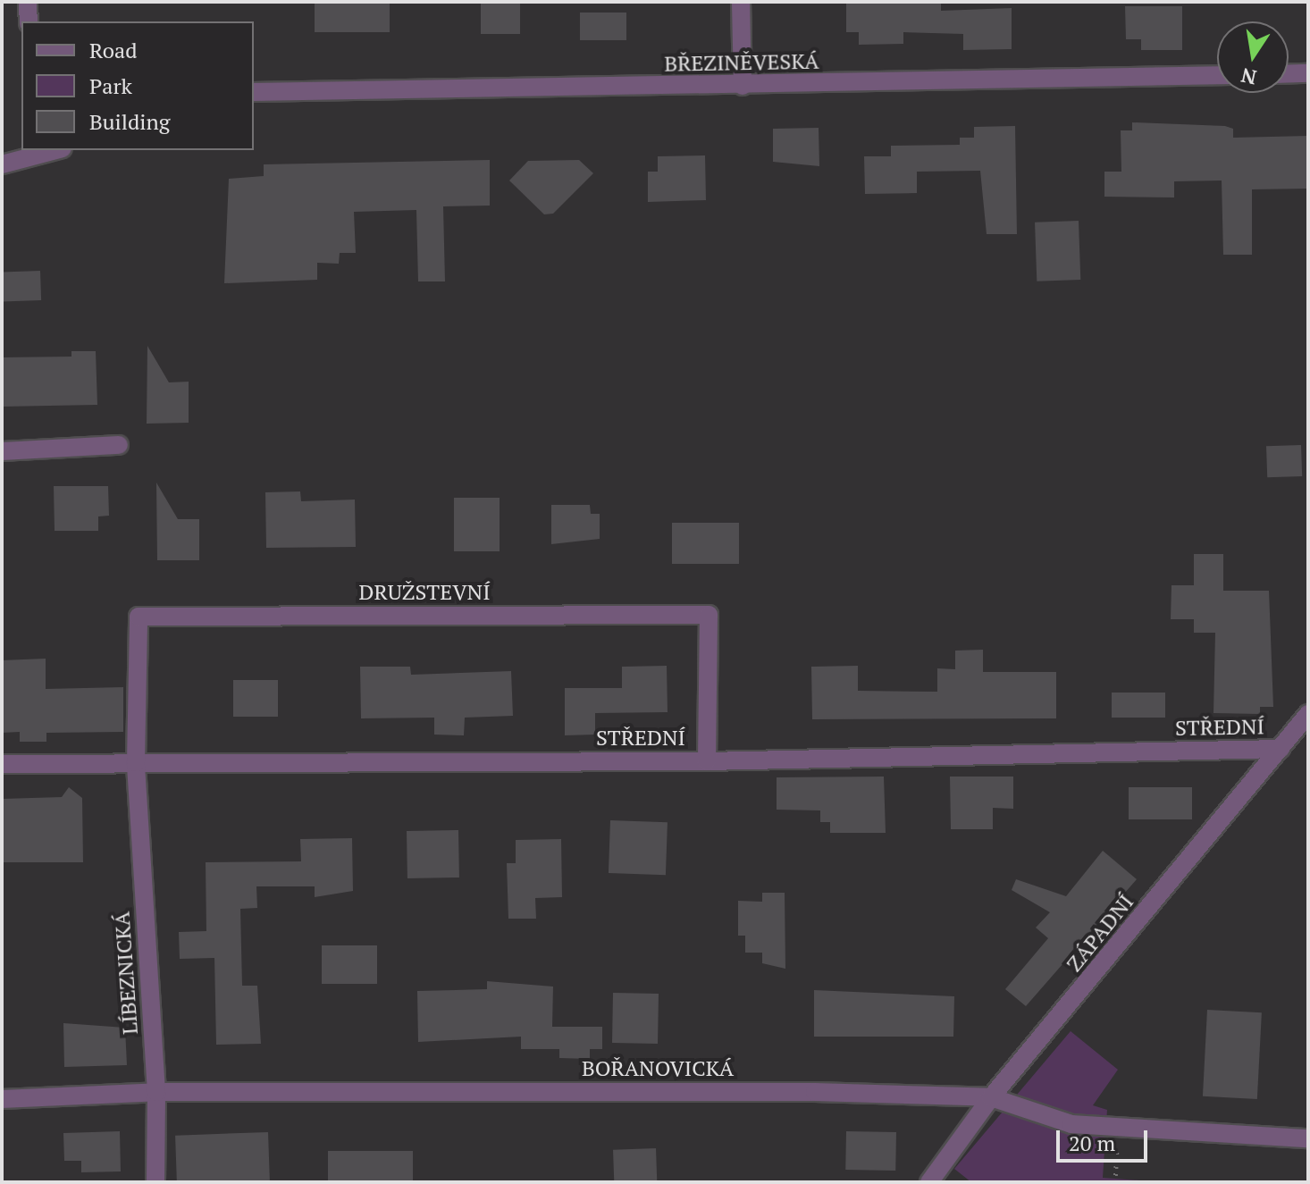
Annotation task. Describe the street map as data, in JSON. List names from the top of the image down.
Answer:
{
  "streets": {
    "street": [
      "BŘEZINĚVESKÁ",
      "DRUŽSTEVNÍ",
      "STŘEDNÍ",
      "ZÁPADNÍ",
      "LÍBEZNICKÁ",
      "BOŘANOVICKÁ"
    ]
  },
  "crossings": [
    ["DRUŽSTEVNÍ", "STŘEDNÍ"],
    ["DRUŽSTEVNÍ", "LÍBEZNICKÁ"],
    ["STŘEDNÍ", "ZÁPADNÍ"],
    ["STŘEDNÍ", "LÍBEZNICKÁ"],
    ["ZÁPADNÍ", "BOŘANOVICKÁ"],
    ["LÍBEZNICKÁ", "BOŘANOVICKÁ"]
  ],
  "legend": ["Road", "Park", "Building"],
  "scale_bar": "20 m",
  "north": "bottom"
}
